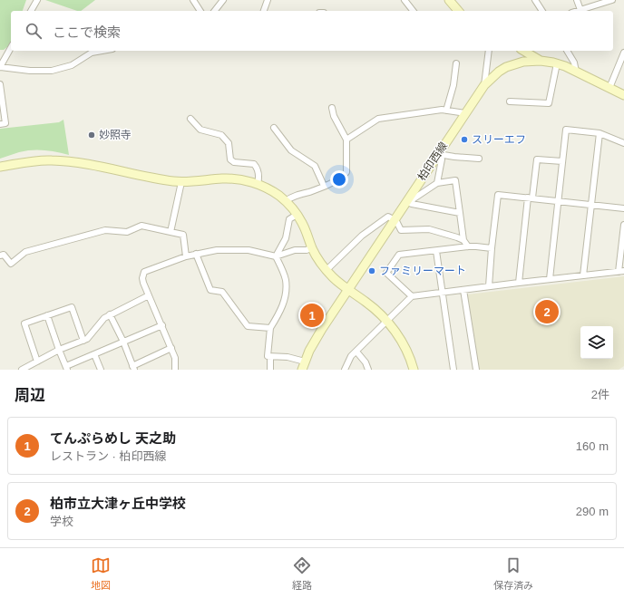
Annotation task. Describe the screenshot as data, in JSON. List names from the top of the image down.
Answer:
{
  "streets": {
    "street": ["柏印西線"]
  },
  "places": ["妙照寺", "スリーエフ", "ファミリーマート"],
  "page": {
    "search": "ここで検索",
    "pins": ["2", "1"],
    "heading": ["周辺", "2件"],
    "list": [
      {
        "mark": "1",
        "name": "てんぷらめし 天之助",
        "note": "レストラン · 柏印西線",
        "value": "160 m"
      },
      {
        "mark": "2",
        "name": "柏市立大津ヶ丘中学校",
        "note": "学校",
        "value": "290 m"
      }
    ],
    "nav": ["地図", "経路", "保存済み"]
  }
}
